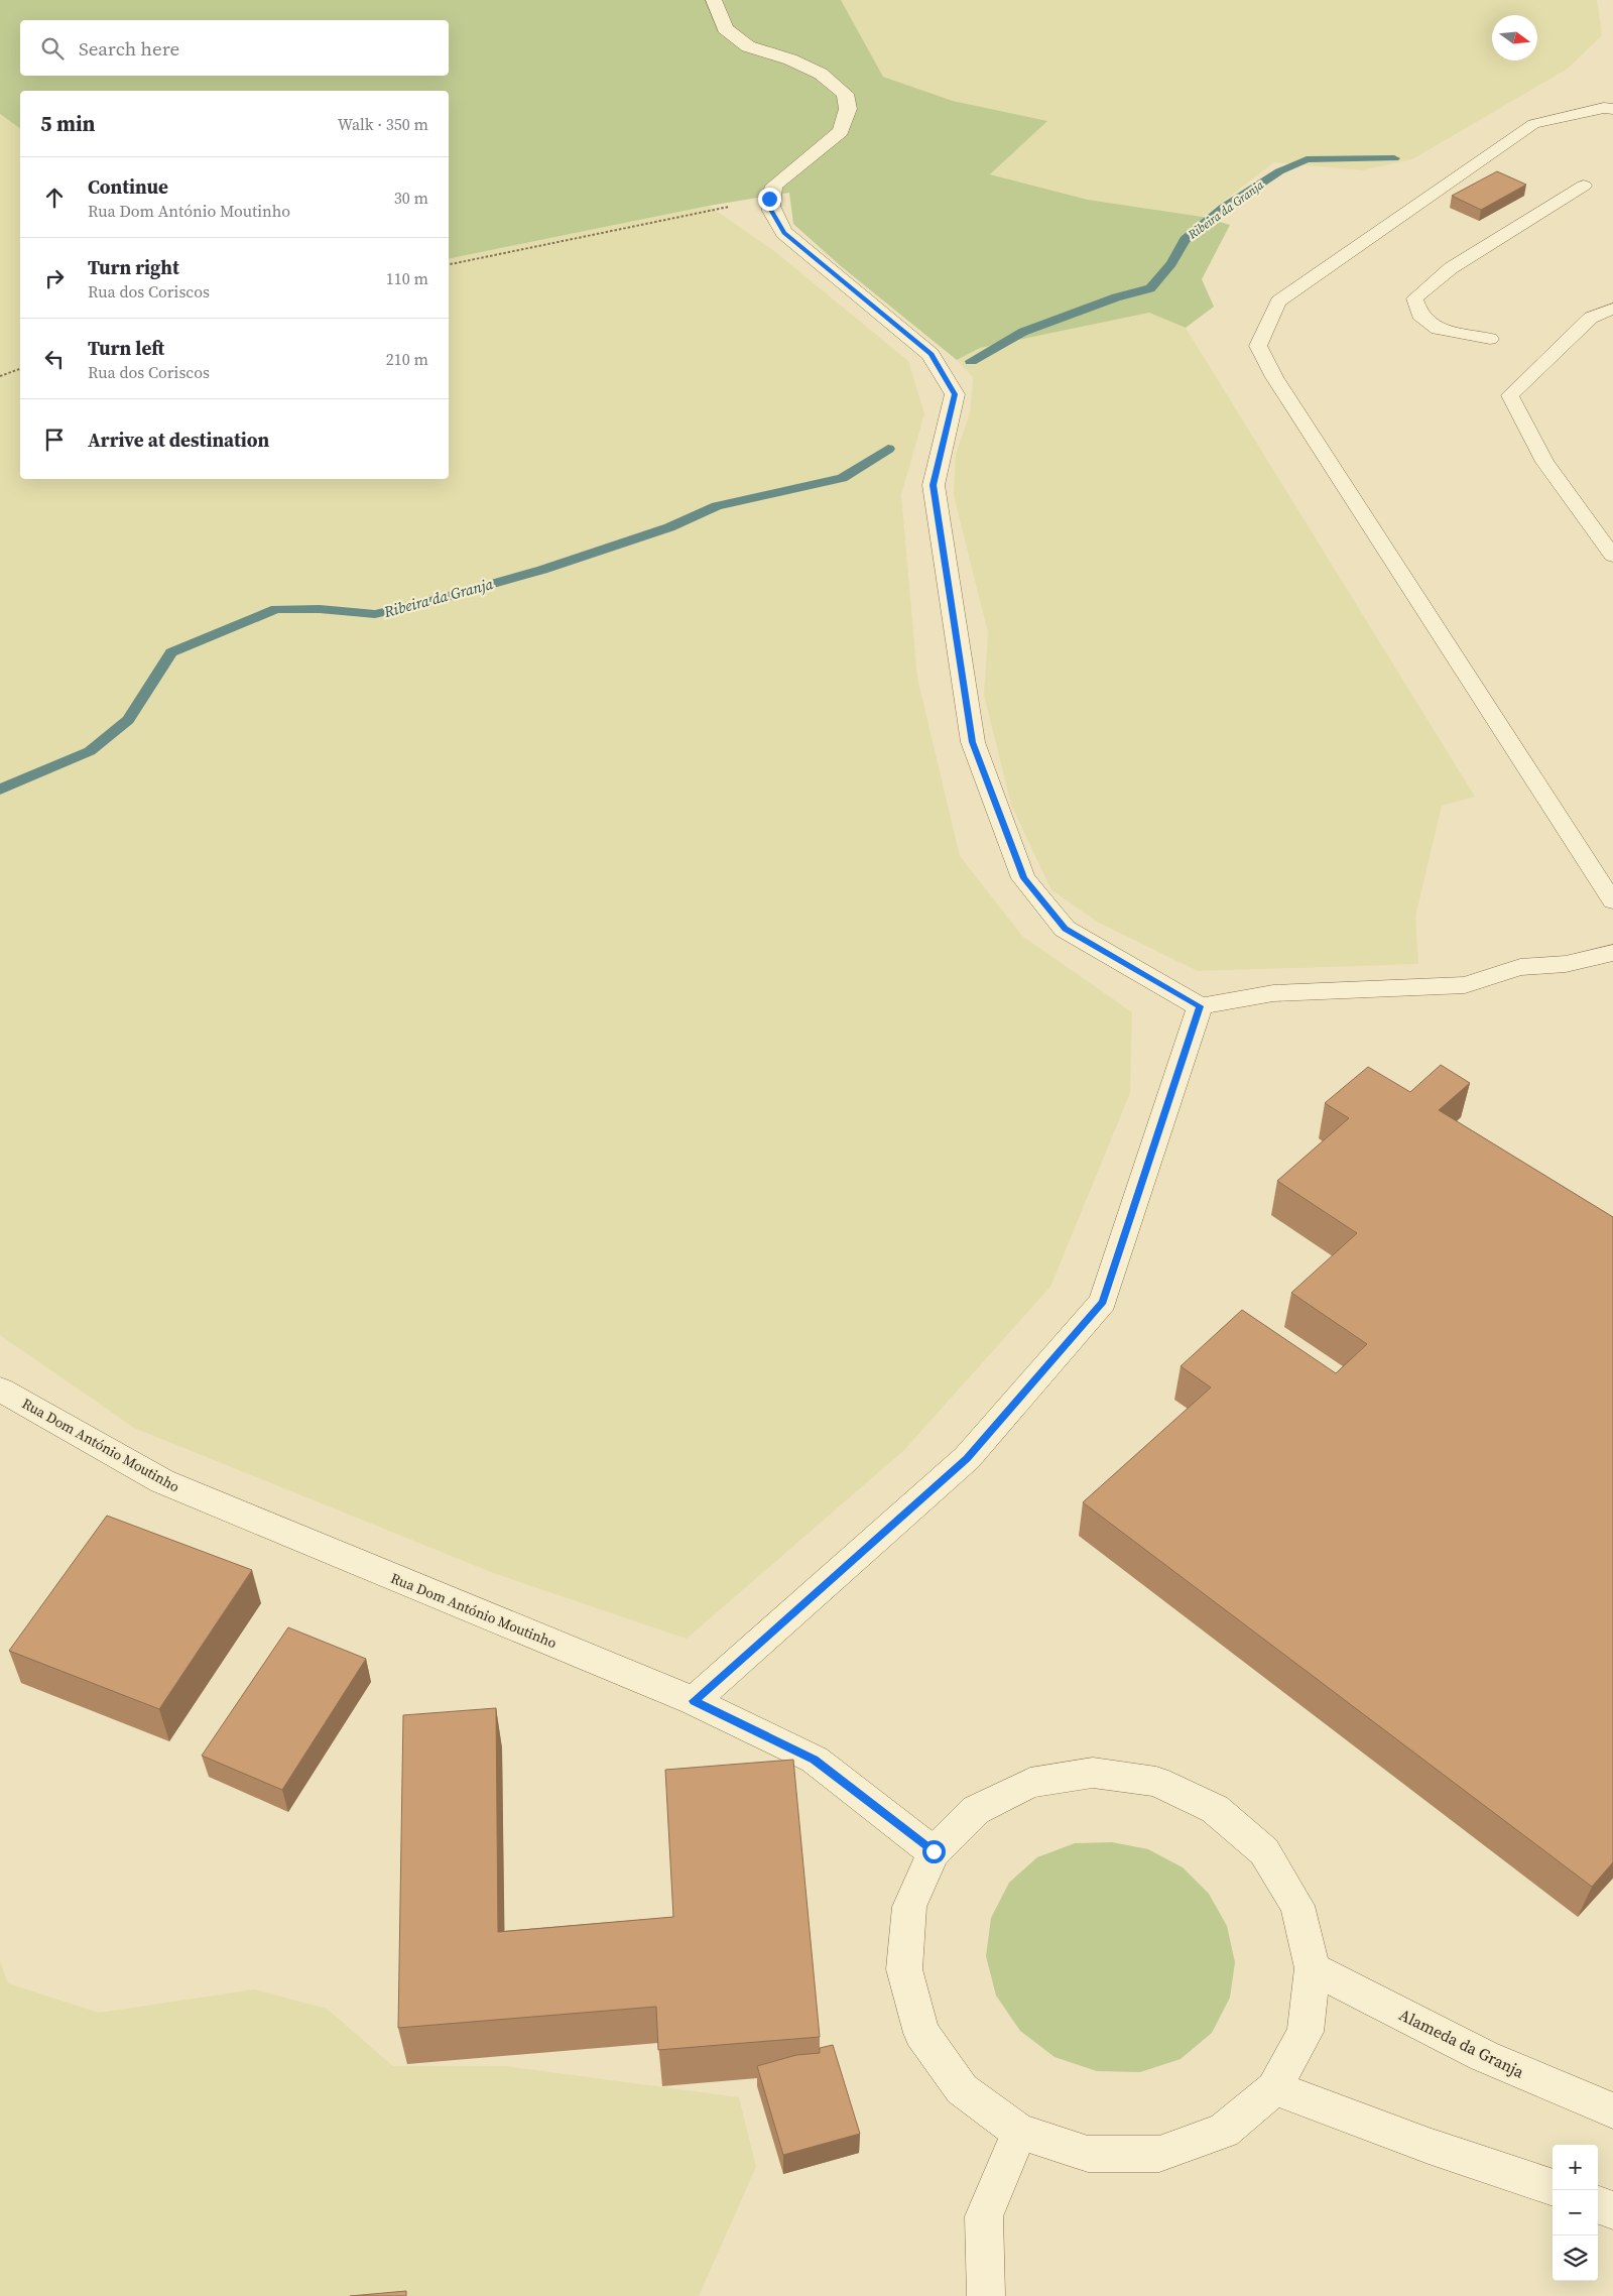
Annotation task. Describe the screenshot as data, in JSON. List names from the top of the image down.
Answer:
{
  "streets": {
    "street": ["Rua Dom António Moutinho", "Alameda da Granja"]
  },
  "water": ["Ribeira da Granja"],
  "north": "right",
  "page": {
    "search": "Search here",
    "heading": ["5 min", "Walk · 350 m"],
    "list": [
      ["Continue", "Rua Dom António Moutinho", "30 m"],
      ["Turn right", "Rua dos Coriscos", "110 m"],
      ["Turn left", "Rua dos Coriscos", "210 m"],
      "Arrive at destination"
    ],
    "map_buttons": ["+", "−"]
  }
}
